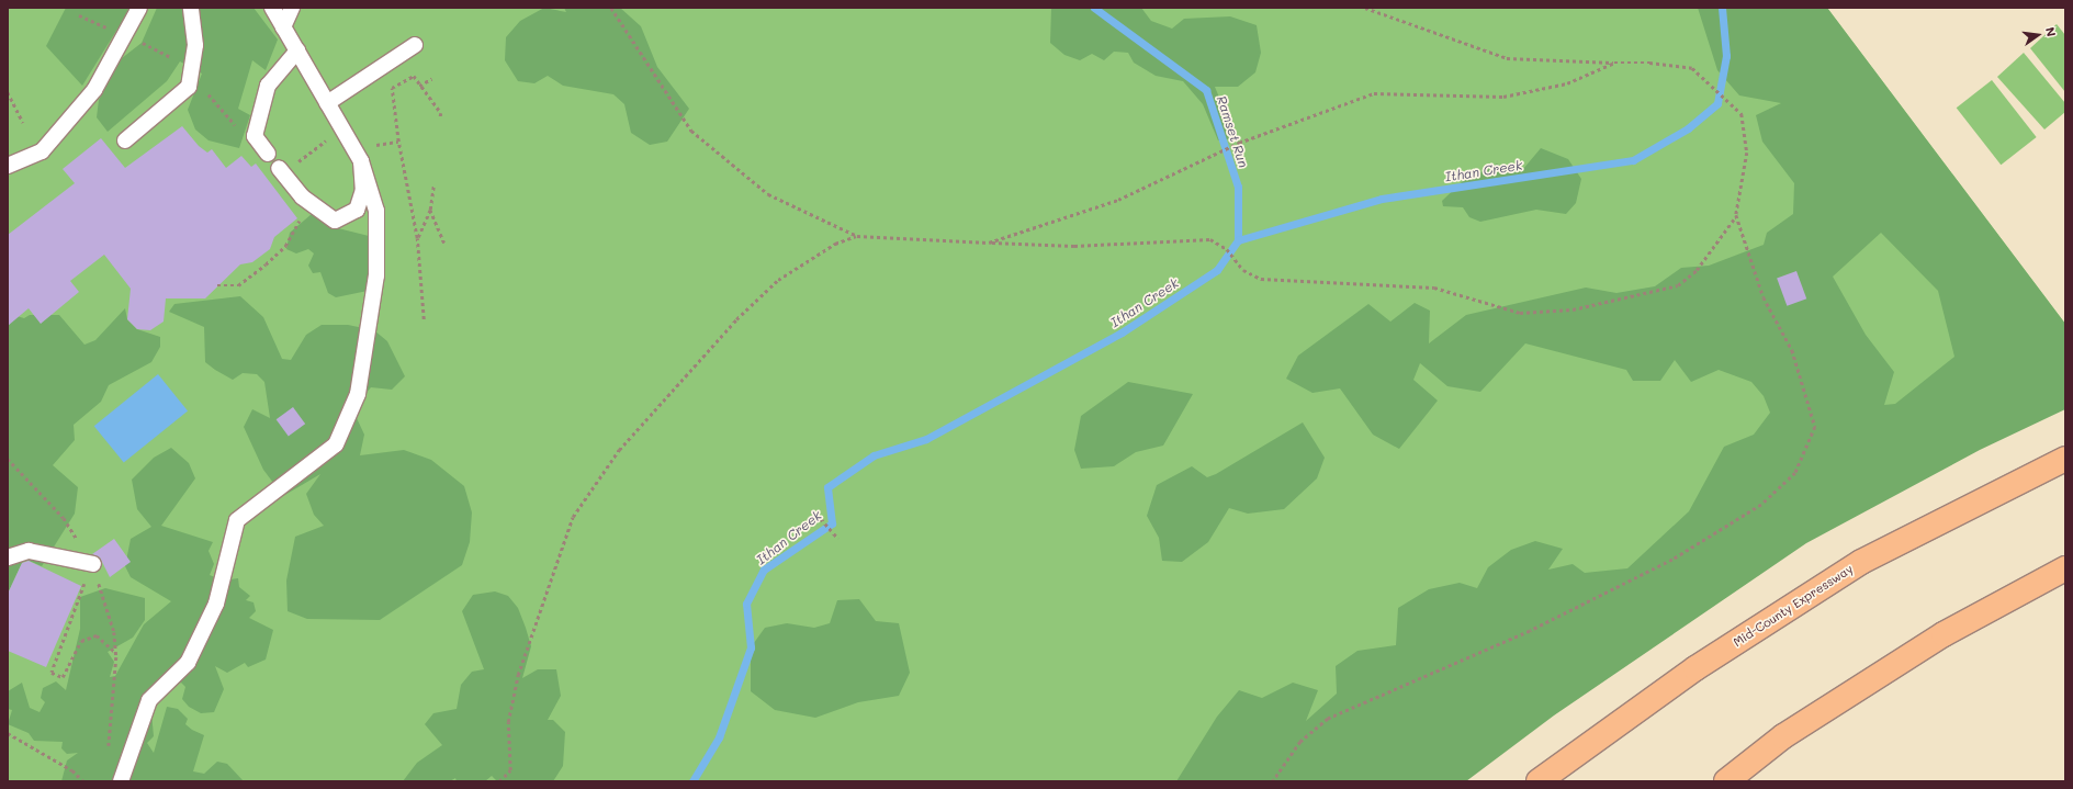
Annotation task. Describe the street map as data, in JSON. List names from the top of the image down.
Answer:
{
  "streets": {
    "highway": ["Mid-County Expressway"]
  },
  "water": ["Ramset Run", "Ithan Creek"],
  "north": "right"
}
